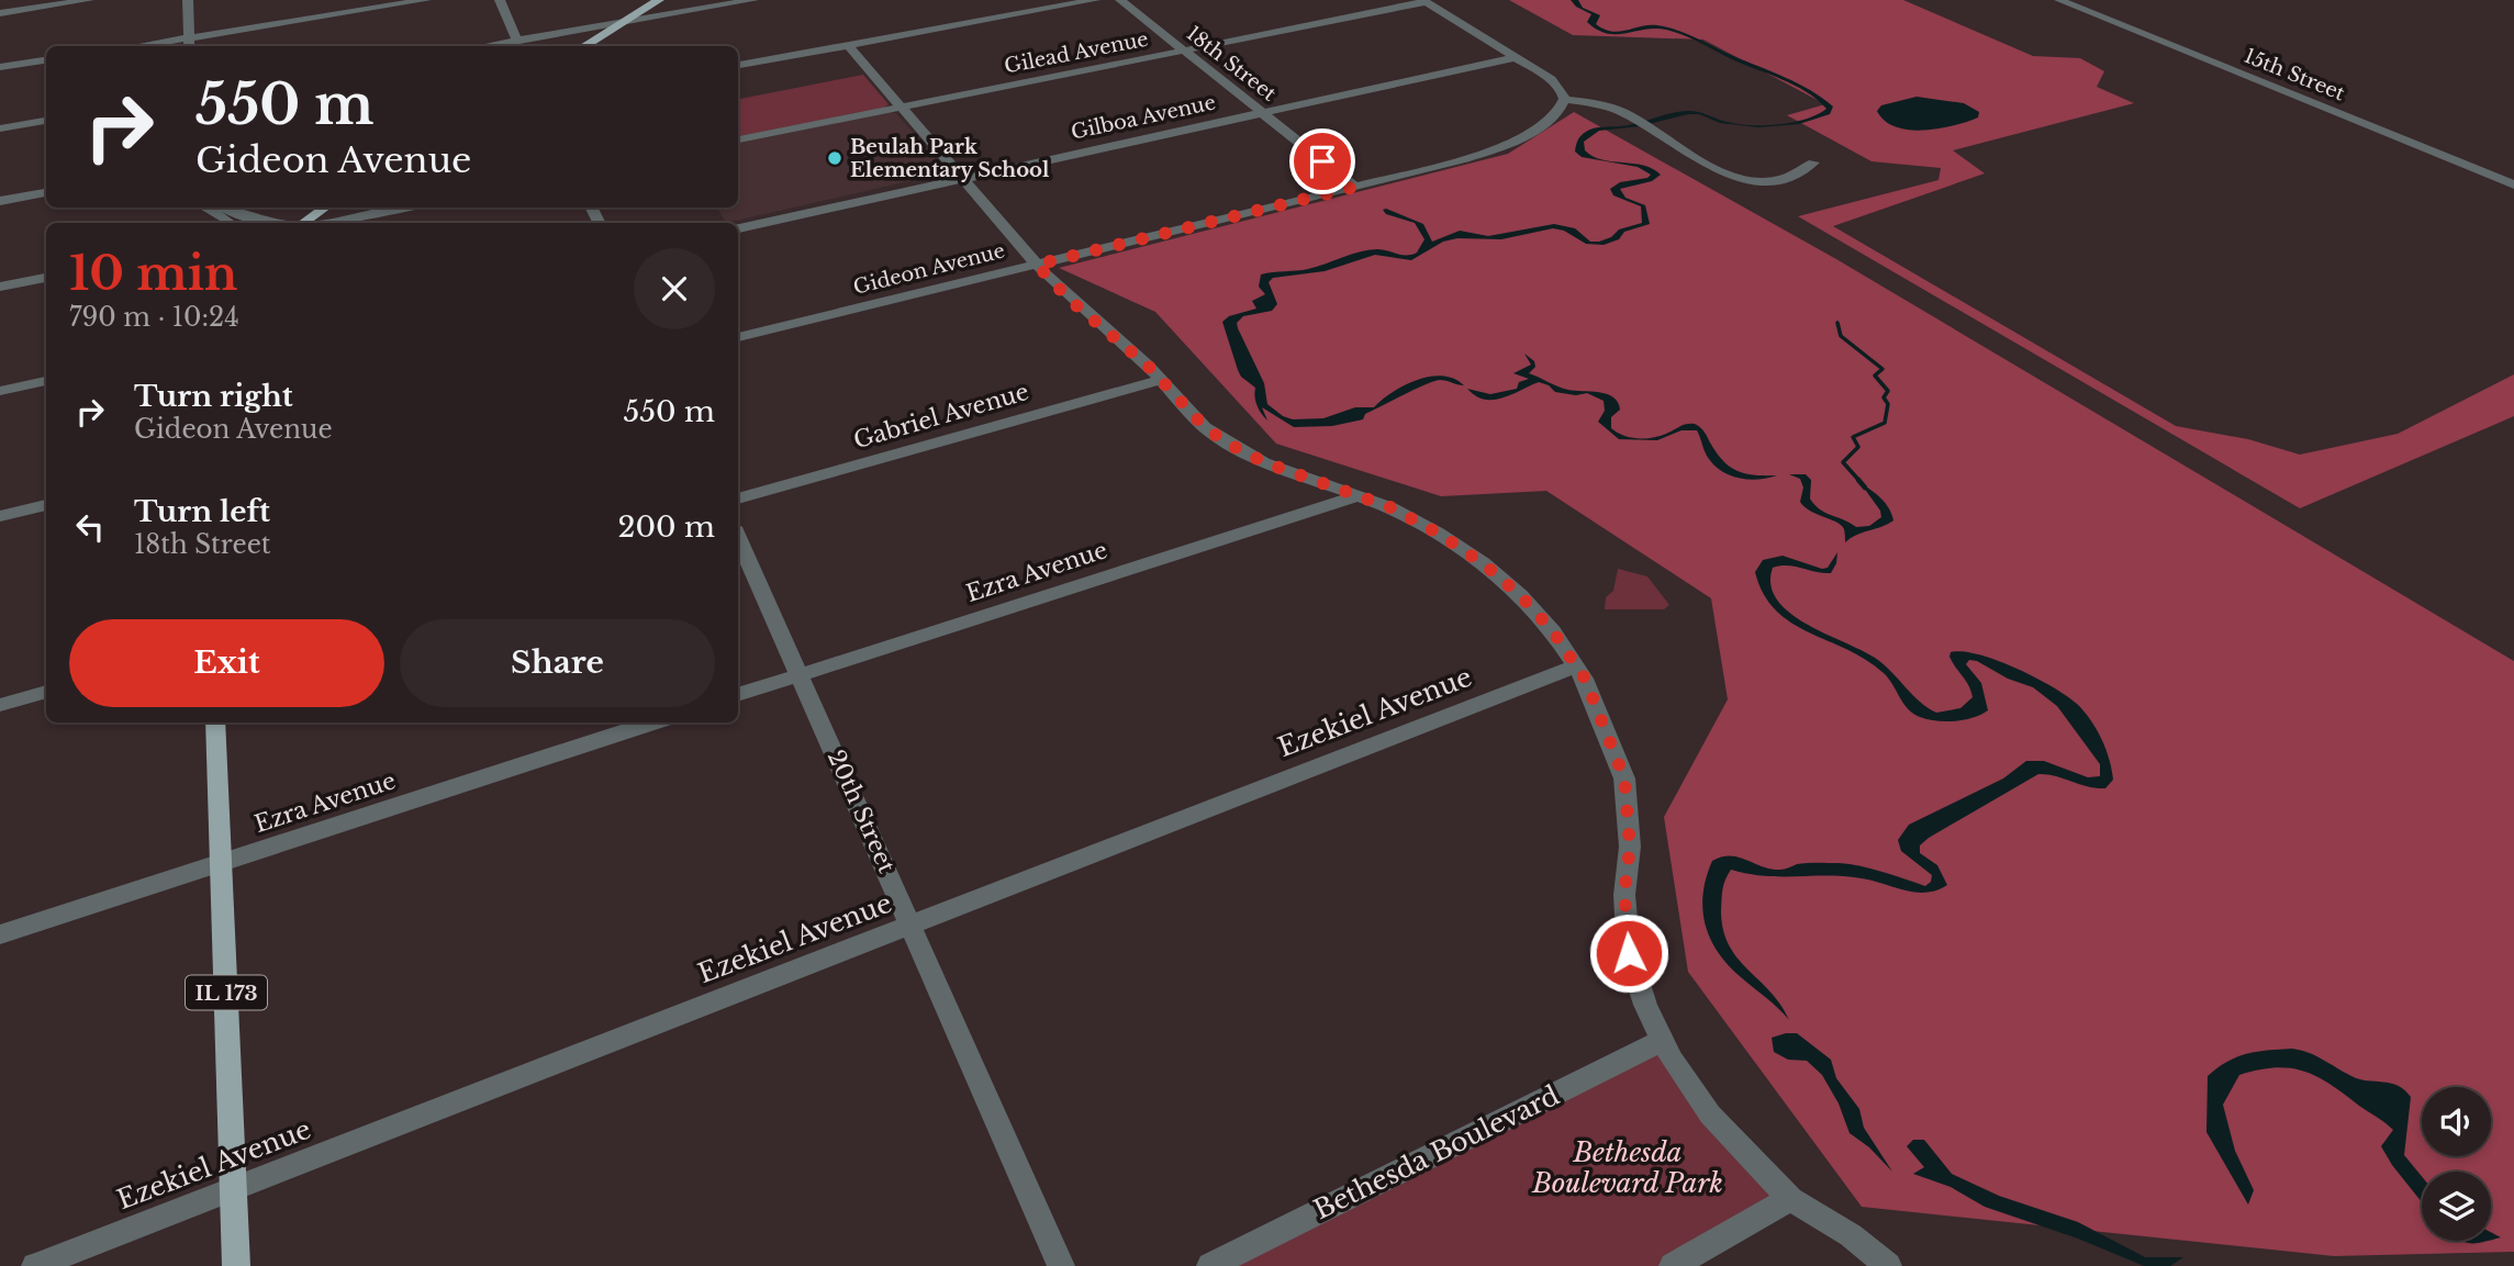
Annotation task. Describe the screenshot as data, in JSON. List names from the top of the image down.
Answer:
{
  "streets": {
    "main road": ["IL 173"],
    "street": [
      "Gilead Avenue",
      "18th Street",
      "15th Street",
      "Gilboa Avenue",
      "Gideon Avenue",
      "Gabriel Avenue",
      "Ezra Avenue",
      "Ezekiel Avenue",
      "20th Street",
      "Bethesda Boulevard"
    ]
  },
  "crossings": [
    ["Gilead Avenue", "18th Street"],
    ["18th Street", "Gilboa Avenue"],
    ["18th Street", "Gideon Avenue"],
    ["Ezra Avenue", "20th Street"],
    ["Ezra Avenue", "IL 173"],
    ["Ezekiel Avenue", "20th Street"],
    ["Ezekiel Avenue", "IL 173"]
  ],
  "parks": ["Bethesda Boulevard Park"],
  "places": ["Beulah Park Elementary School"],
  "page": {
    "turn": ["550 m", "Gideon Avenue"],
    "heading": ["10 min", "790 m · 10:24"],
    "list": [
      {
        "name": "Turn right",
        "note": "Gideon Avenue",
        "value": "550 m"
      },
      {
        "name": "Turn left",
        "note": "18th Street",
        "value": "200 m"
      }
    ],
    "buttons": ["Exit", "Share"]
  }
}
